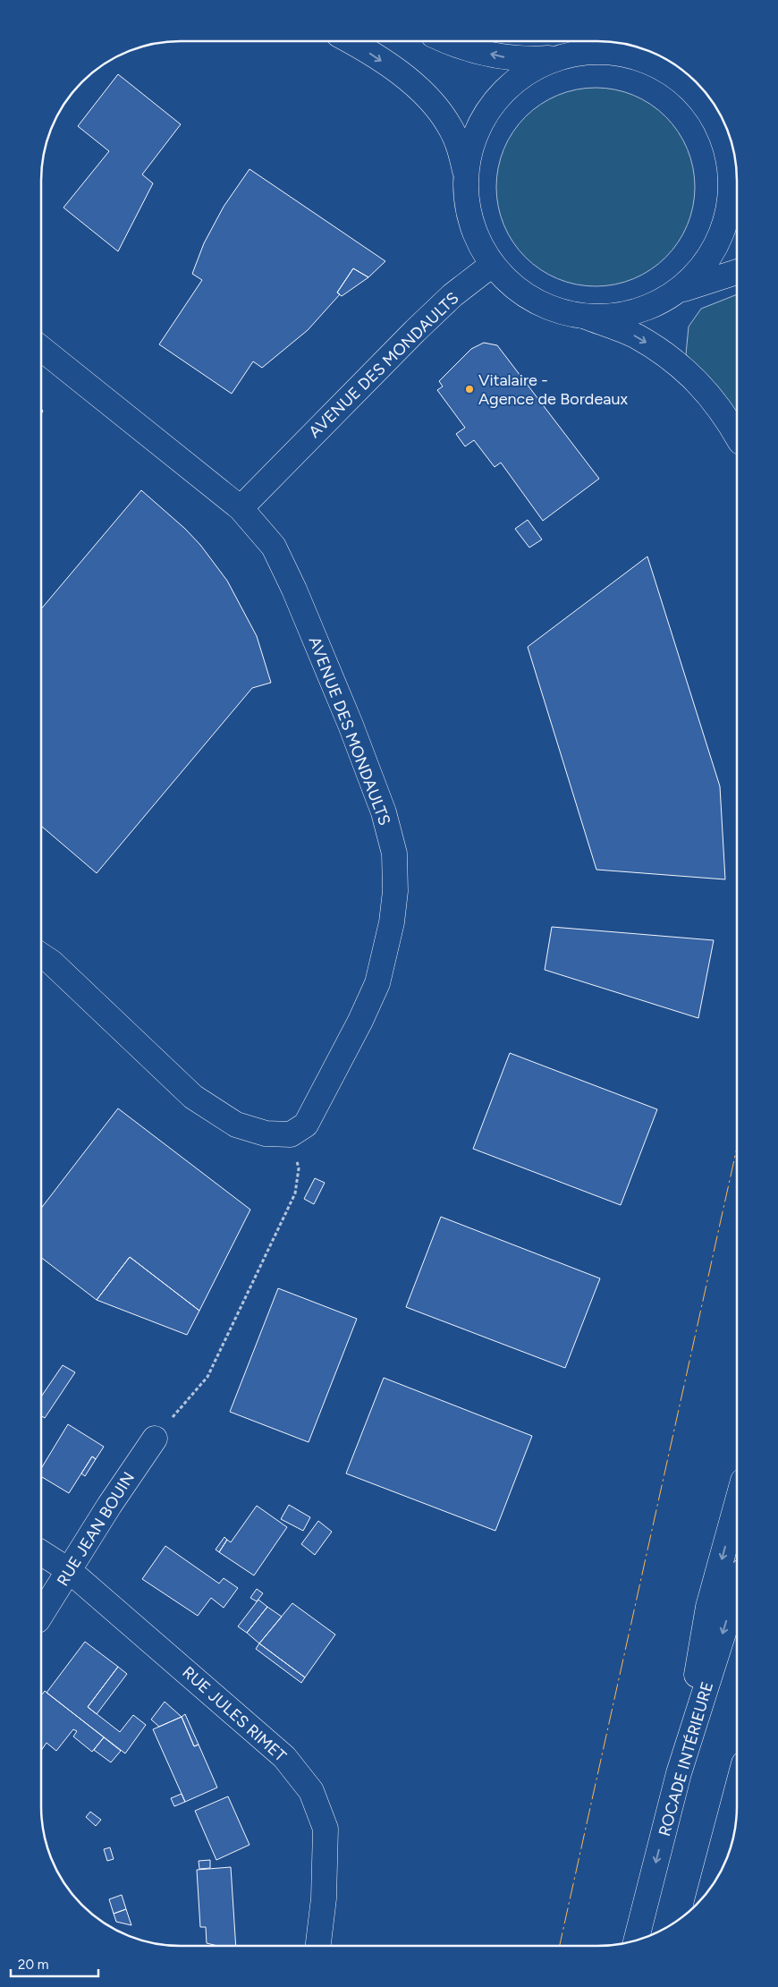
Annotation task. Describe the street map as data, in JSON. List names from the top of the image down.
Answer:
{
  "streets": {
    "main road": [
      "AVENUE DES MONDAULTS",
      "RUE JEAN BOUIN",
      "RUE JULES RIMET",
      "ROCADE INTÉRIEURE"
    ]
  },
  "crossings": [
    ["RUE JEAN BOUIN", "RUE JULES RIMET"]
  ],
  "places": ["Vitalaire - Agence de Bordeaux"],
  "scale_bar": "20 m"
}
